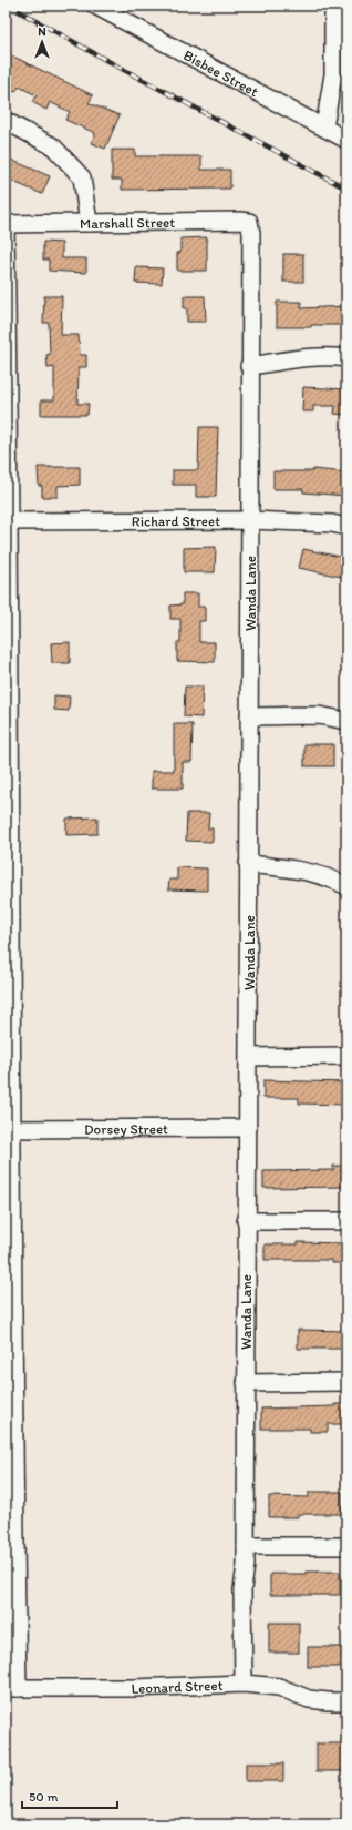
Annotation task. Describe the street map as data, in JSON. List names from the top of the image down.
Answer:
{
  "streets": {
    "street": [
      "Bisbee Street",
      "Marshall Street",
      "Richard Street",
      "Wanda Lane",
      "Dorsey Street",
      "Leonard Street"
    ]
  },
  "crossings": [
    ["Marshall Street", "Wanda Lane"],
    ["Richard Street", "Wanda Lane"],
    ["Wanda Lane", "Dorsey Street"],
    ["Wanda Lane", "Leonard Street"]
  ],
  "scale_bar": "50 m",
  "north": "top"
}
